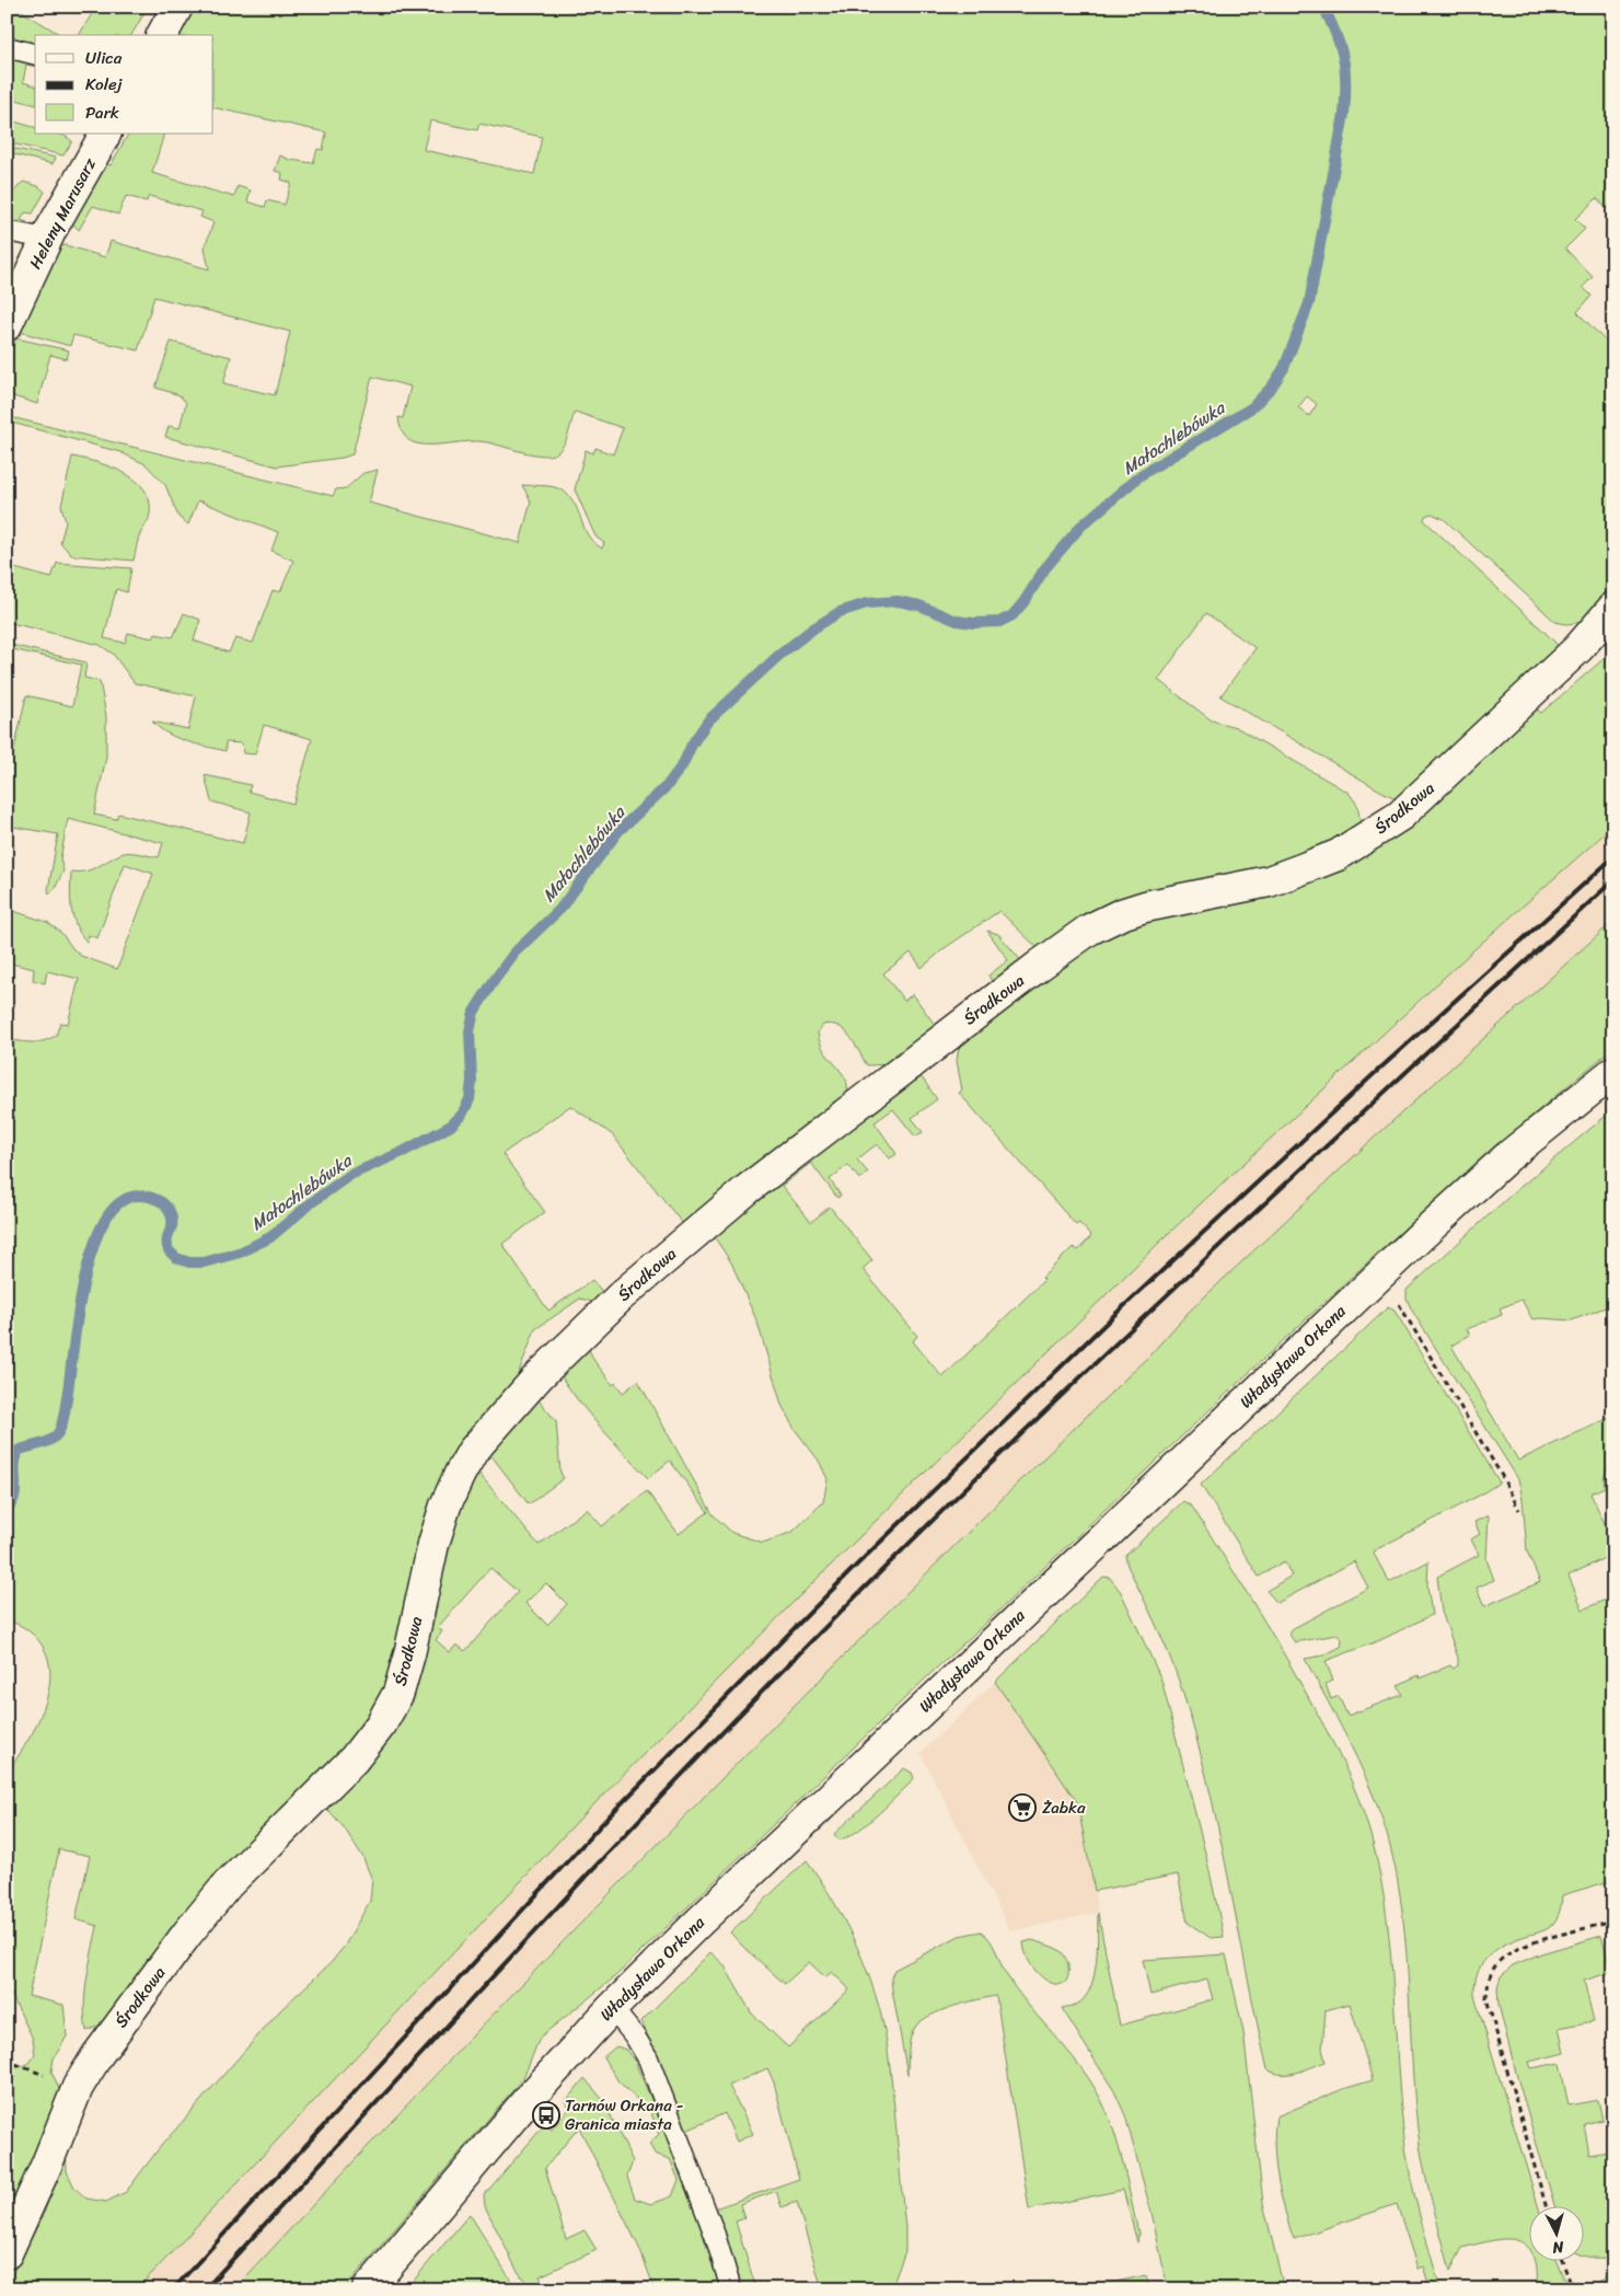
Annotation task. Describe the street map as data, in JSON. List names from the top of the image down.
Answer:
{
  "streets": {
    "street": ["Heleny Marusarz", "Środkowa", "Władysława Orkana"]
  },
  "water": ["Małochlebówka"],
  "places": {
    "supermarket": ["Żabka"],
    "bus stop": ["Tarnów Orkana - Granica miasta"]
  },
  "legend": ["Ulica", "Kolej", "Park"],
  "north": "bottom"
}
